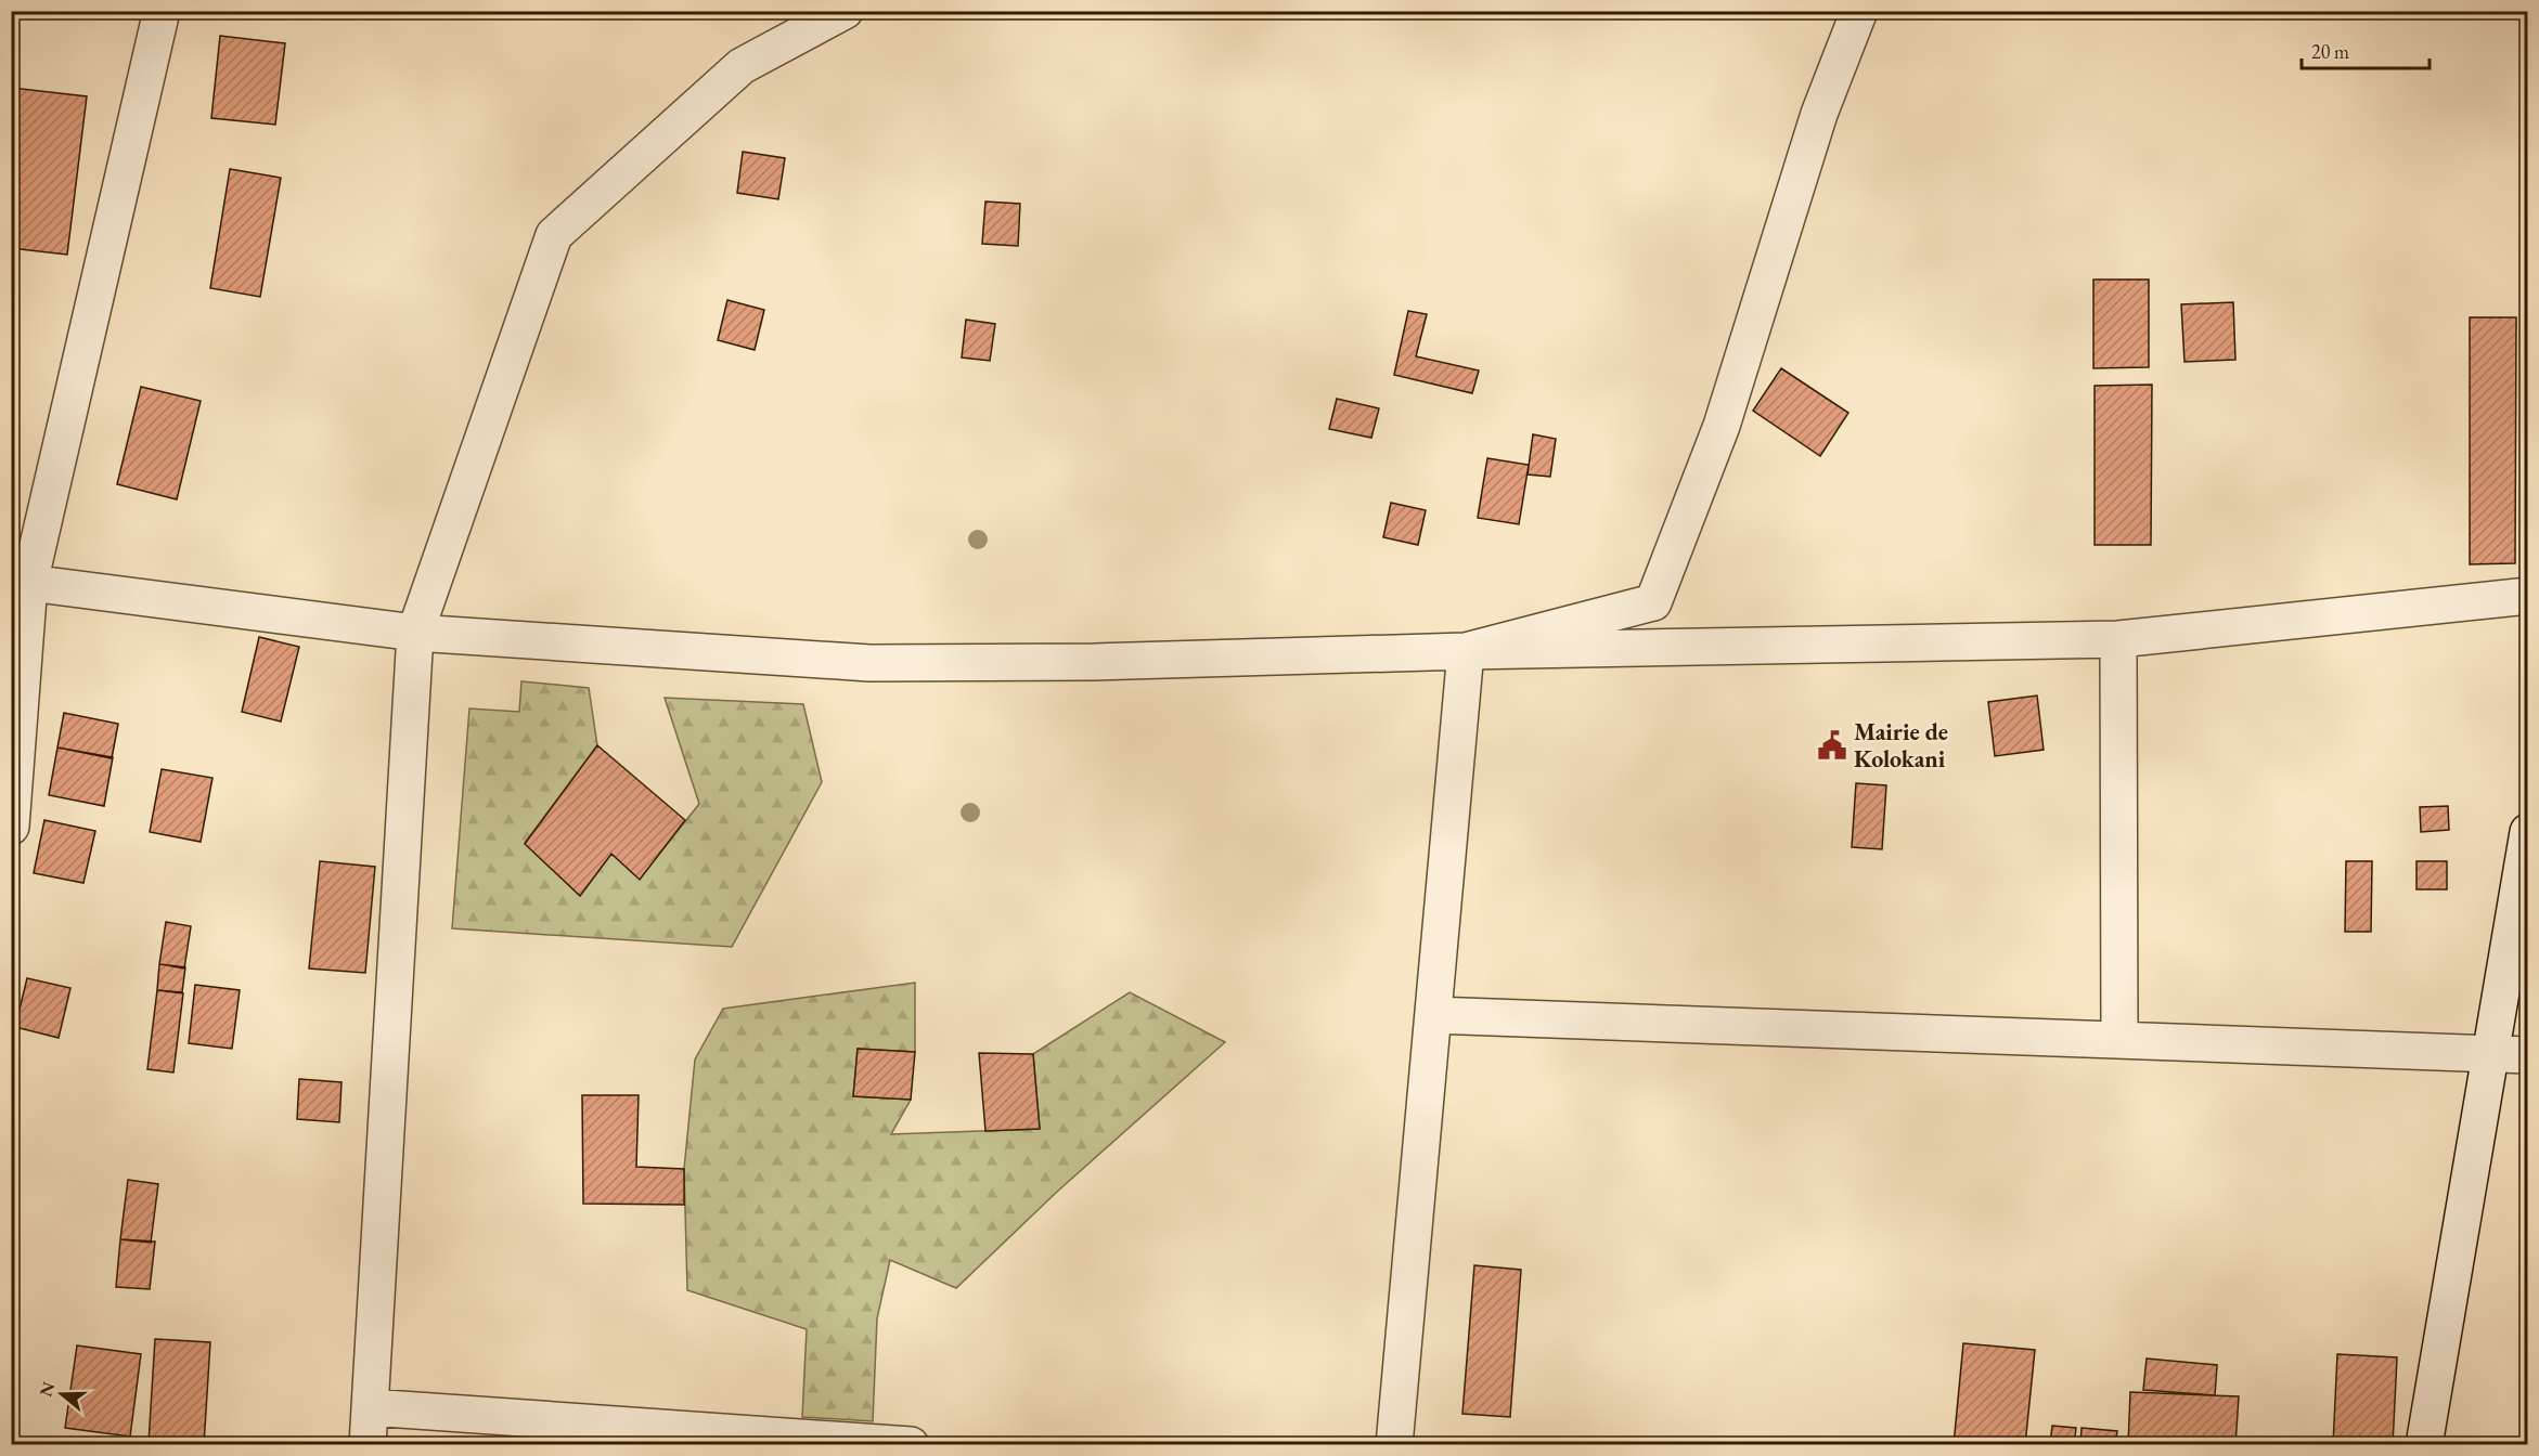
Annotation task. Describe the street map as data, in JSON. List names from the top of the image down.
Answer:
{
  "places": {
    "public building": ["Mairie de Kolokani"]
  },
  "scale_bar": "20 m",
  "north": "left"
}
